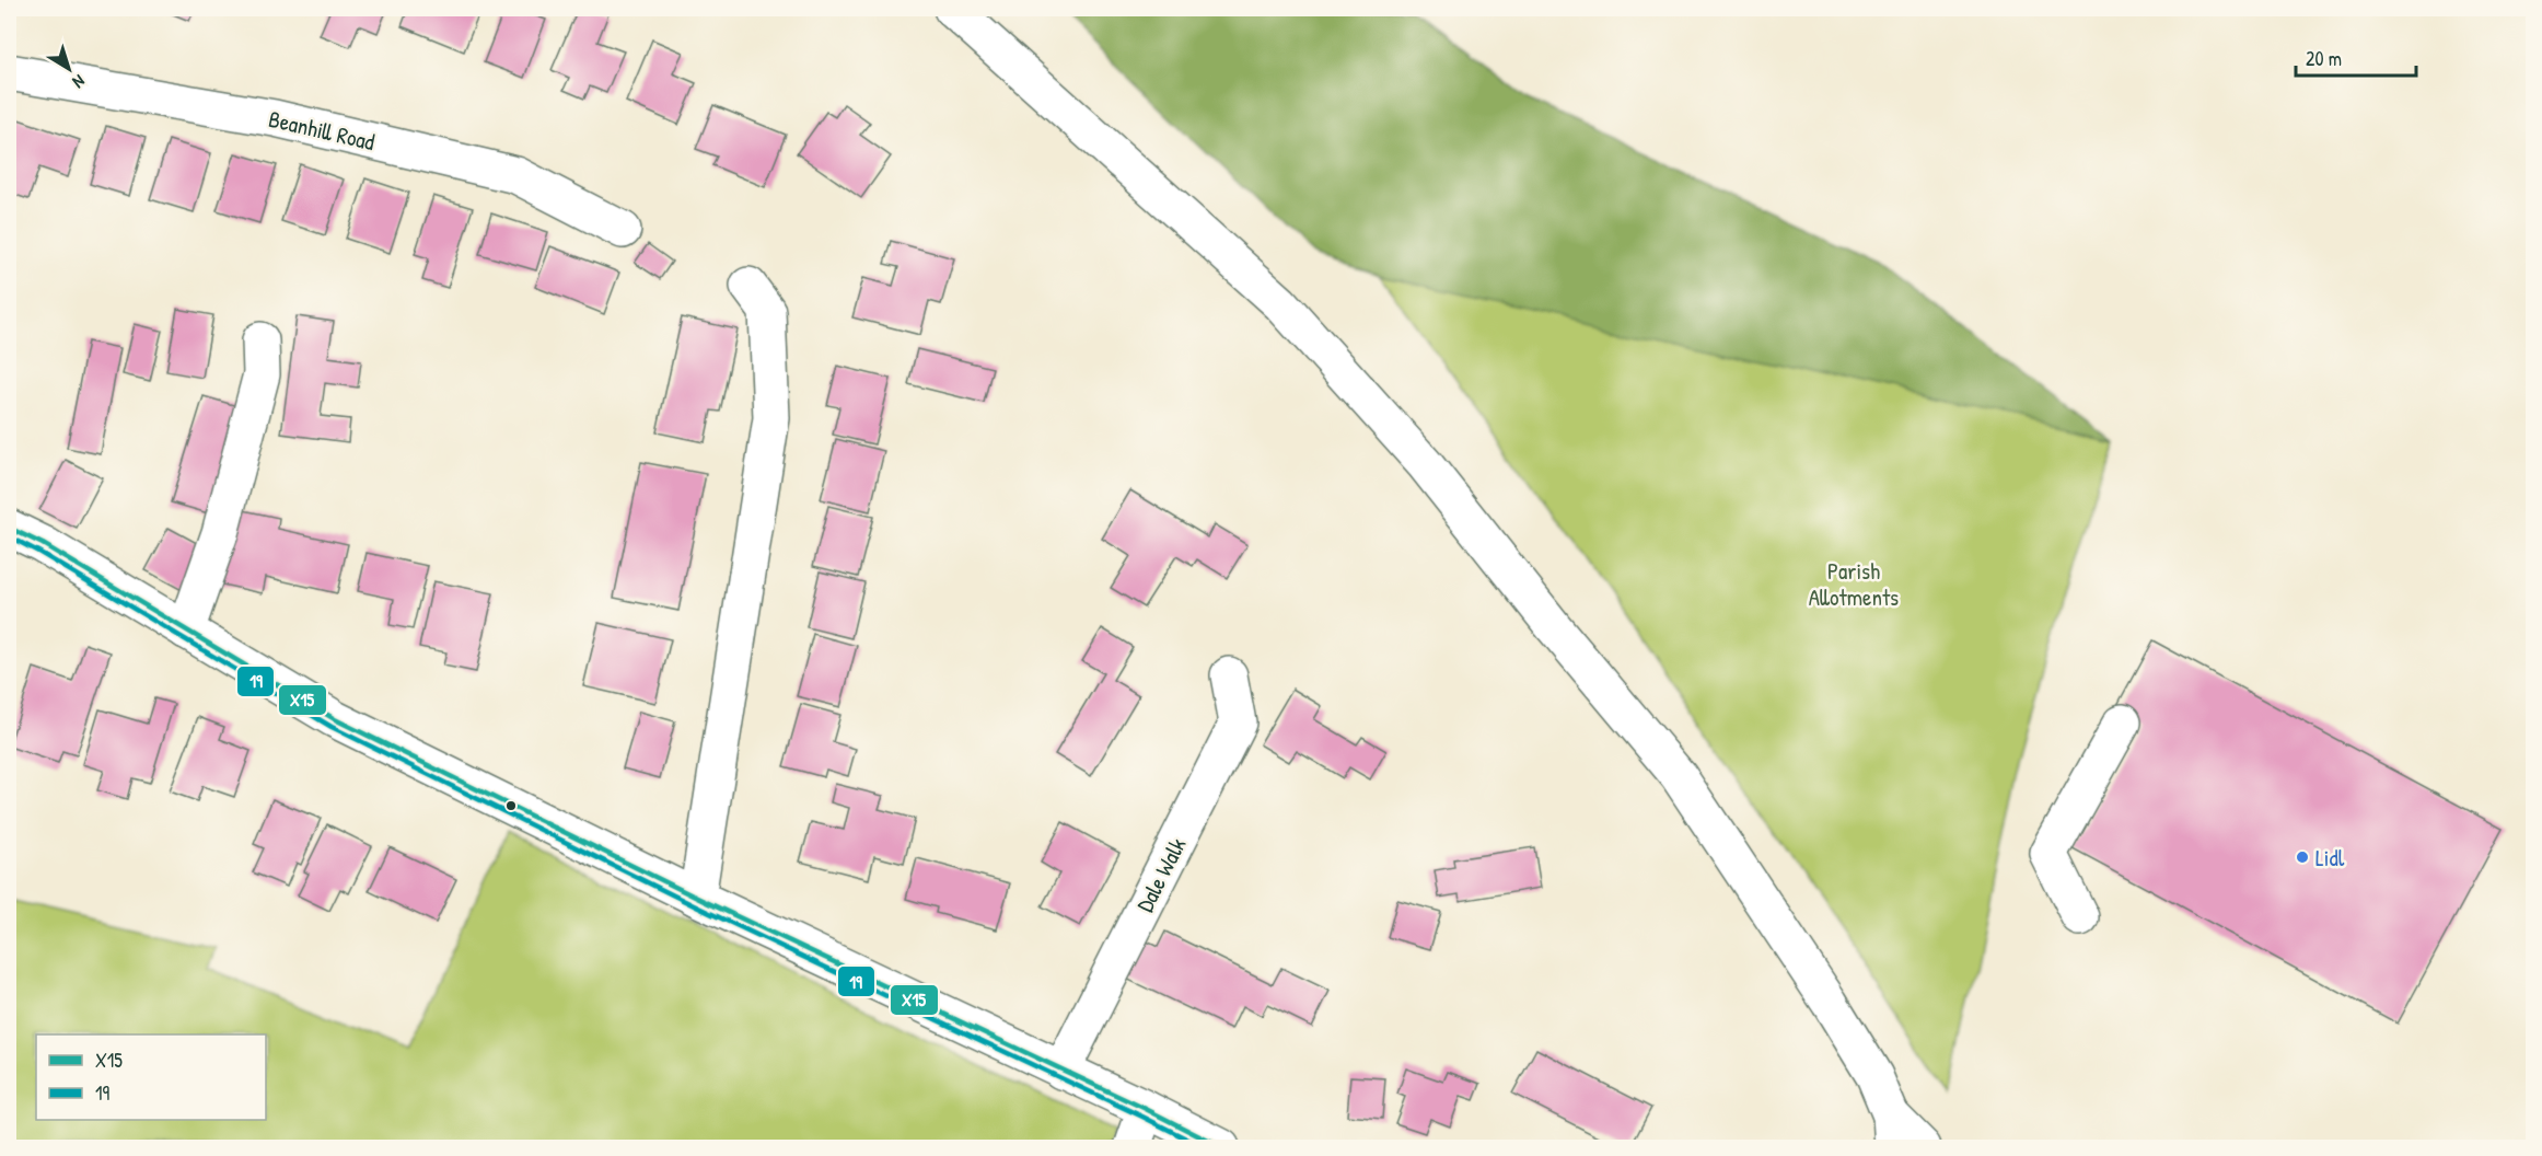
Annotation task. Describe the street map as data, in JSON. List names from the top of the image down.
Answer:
{
  "streets": {
    "street": ["Beanhill Road", "Dale Walk"]
  },
  "parks": ["Parish Allotments"],
  "places": ["Lidl"],
  "lines": ["transit line X15", "transit line 19"],
  "legend": ["X15", "19"],
  "scale_bar": "20 m",
  "north": "bottom right"
}
